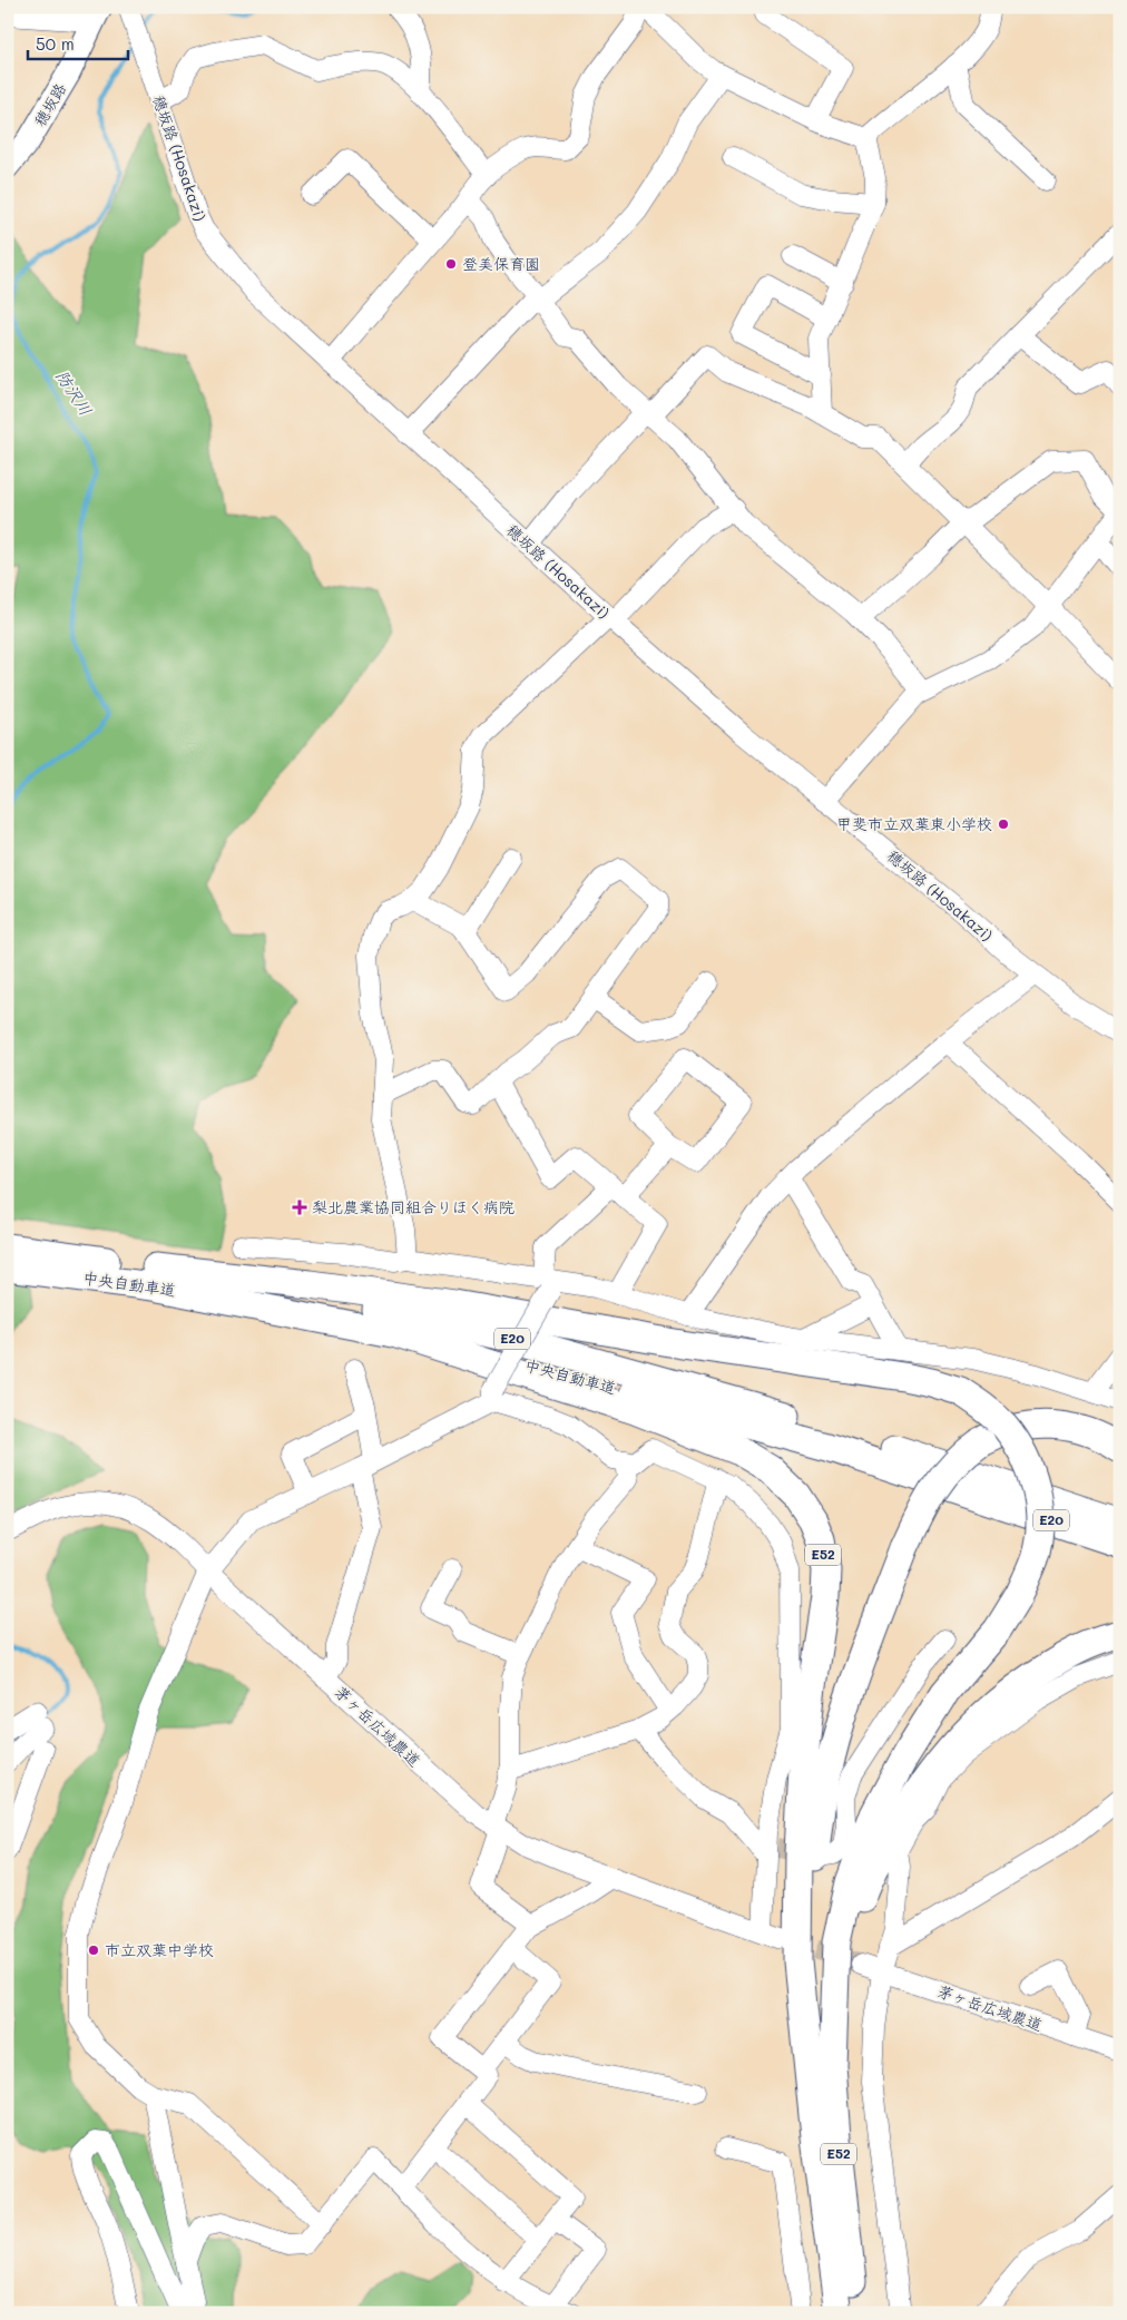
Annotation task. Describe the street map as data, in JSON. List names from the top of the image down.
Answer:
{
  "streets": {
    "highway": ["中央自動車道", "E20", "E52"],
    "main road": ["穂坂路"],
    "street": ["穂坂路 (Hosakazi)", "茅ヶ岳広域農道"]
  },
  "crossings": [
    ["中央自動車道", "E52"]
  ],
  "water": ["防沢川"],
  "places": {
    "other": ["登美保育園", "甲斐市立双葉東小学校", "市立双葉中学校"],
    "health": ["梨北農業協同組合りほく病院"]
  },
  "scale_bar": "50 m"
}
